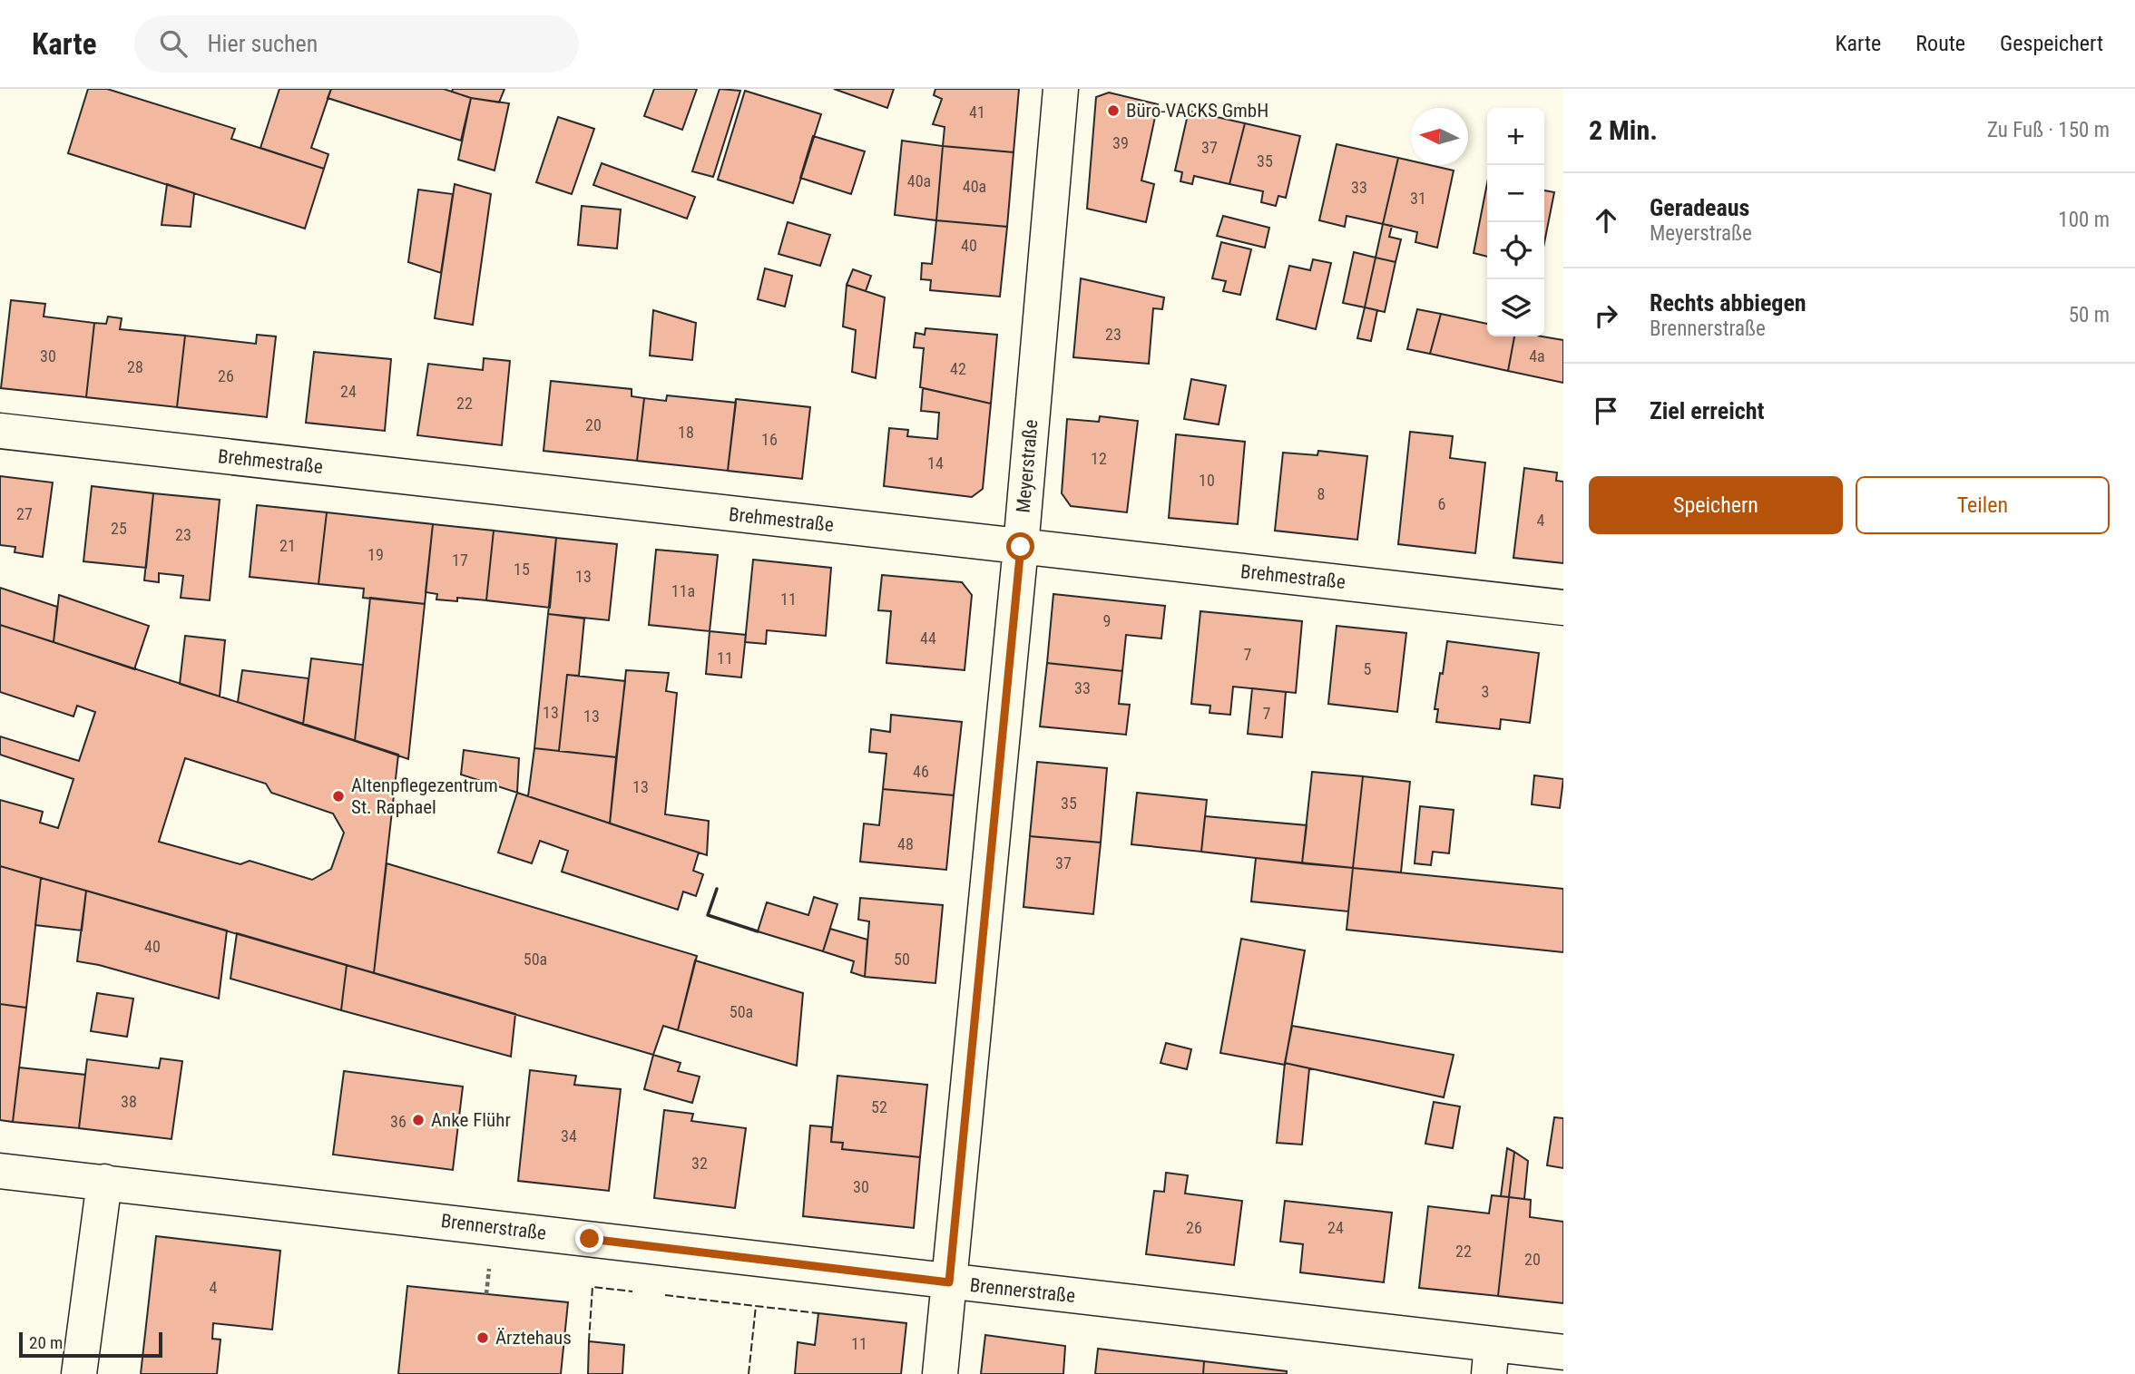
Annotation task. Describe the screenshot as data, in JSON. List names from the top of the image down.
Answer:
{
  "streets": {
    "street": ["Brehmestraße", "Meyerstraße", "Brennerstraße"]
  },
  "crossings": [
    ["Brehmestraße", "Meyerstraße"],
    ["Meyerstraße", "Brennerstraße"]
  ],
  "places": [
    "Büro-VACKS GmbH",
    "Altenpflegezentrum St. Raphael",
    "Anke Flühr",
    "Ärztehaus"
  ],
  "house_numbers": [
    "41",
    "39",
    "37",
    "35",
    "40a",
    "40a",
    "33",
    "31",
    "40",
    "23",
    "30",
    "4a",
    "28",
    "42",
    "26",
    "24",
    "22",
    "20",
    "18",
    "16",
    "12",
    "14",
    "10",
    "8",
    "6",
    "27",
    "4",
    "25",
    "23",
    "21",
    "19",
    "17",
    "15",
    "13",
    "11a",
    "11",
    "9",
    "44",
    "7",
    "11",
    "5",
    "33",
    "3",
    "13",
    "7",
    "13",
    "46",
    "13",
    "35",
    "48",
    "37",
    "40",
    "50a",
    "50",
    "50a",
    "38",
    "52",
    "36",
    "34",
    "32",
    "30",
    "26",
    "24",
    "22",
    "20",
    "4",
    "11"
  ],
  "scale_bar": "20 m",
  "north": "left",
  "page": {
    "header": "Karte",
    "search": "Hier suchen",
    "nav": ["Karte", "Route", "Gespeichert"],
    "heading": ["2 Min.", "Zu Fuß · 150 m"],
    "map_buttons": ["+", "−"],
    "list": [
      ["Geradeaus", "Meyerstraße", "100 m"],
      ["Rechts abbiegen", "Brennerstraße", "50 m"],
      "Ziel erreicht"
    ],
    "buttons": ["Speichern", "Teilen"],
    "scale": "20 m"
  }
}
